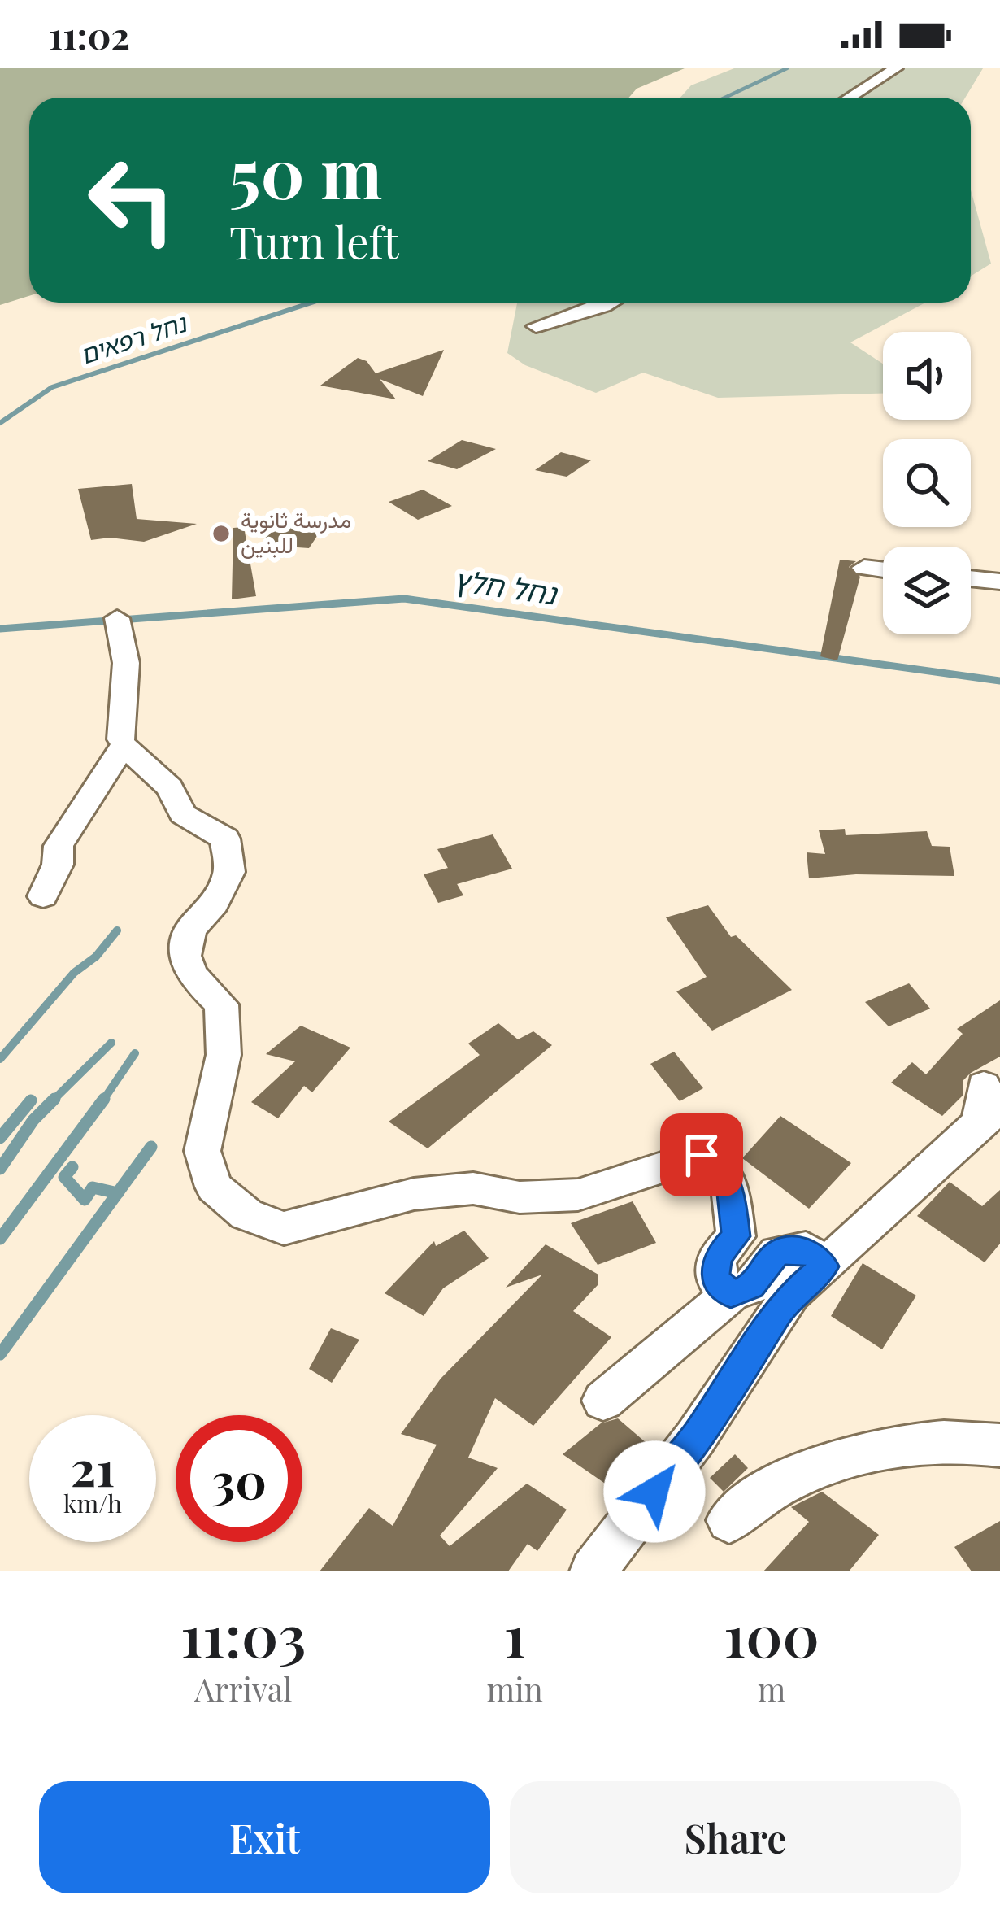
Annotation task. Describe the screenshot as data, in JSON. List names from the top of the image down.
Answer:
{
  "water": ["נחל רפאים", "נחל חלץ"],
  "places": ["مدرسة ثانوية للبنين"],
  "page": {
    "status": "11:02",
    "turn": ["50 m", "Turn left"],
    "speed": "21 km/h",
    "limit": "30",
    "eta": [
      "11:03",
      "Arrival",
      "1",
      "min",
      "100",
      "m"
    ],
    "buttons": ["Exit", "Share"]
  }
}
